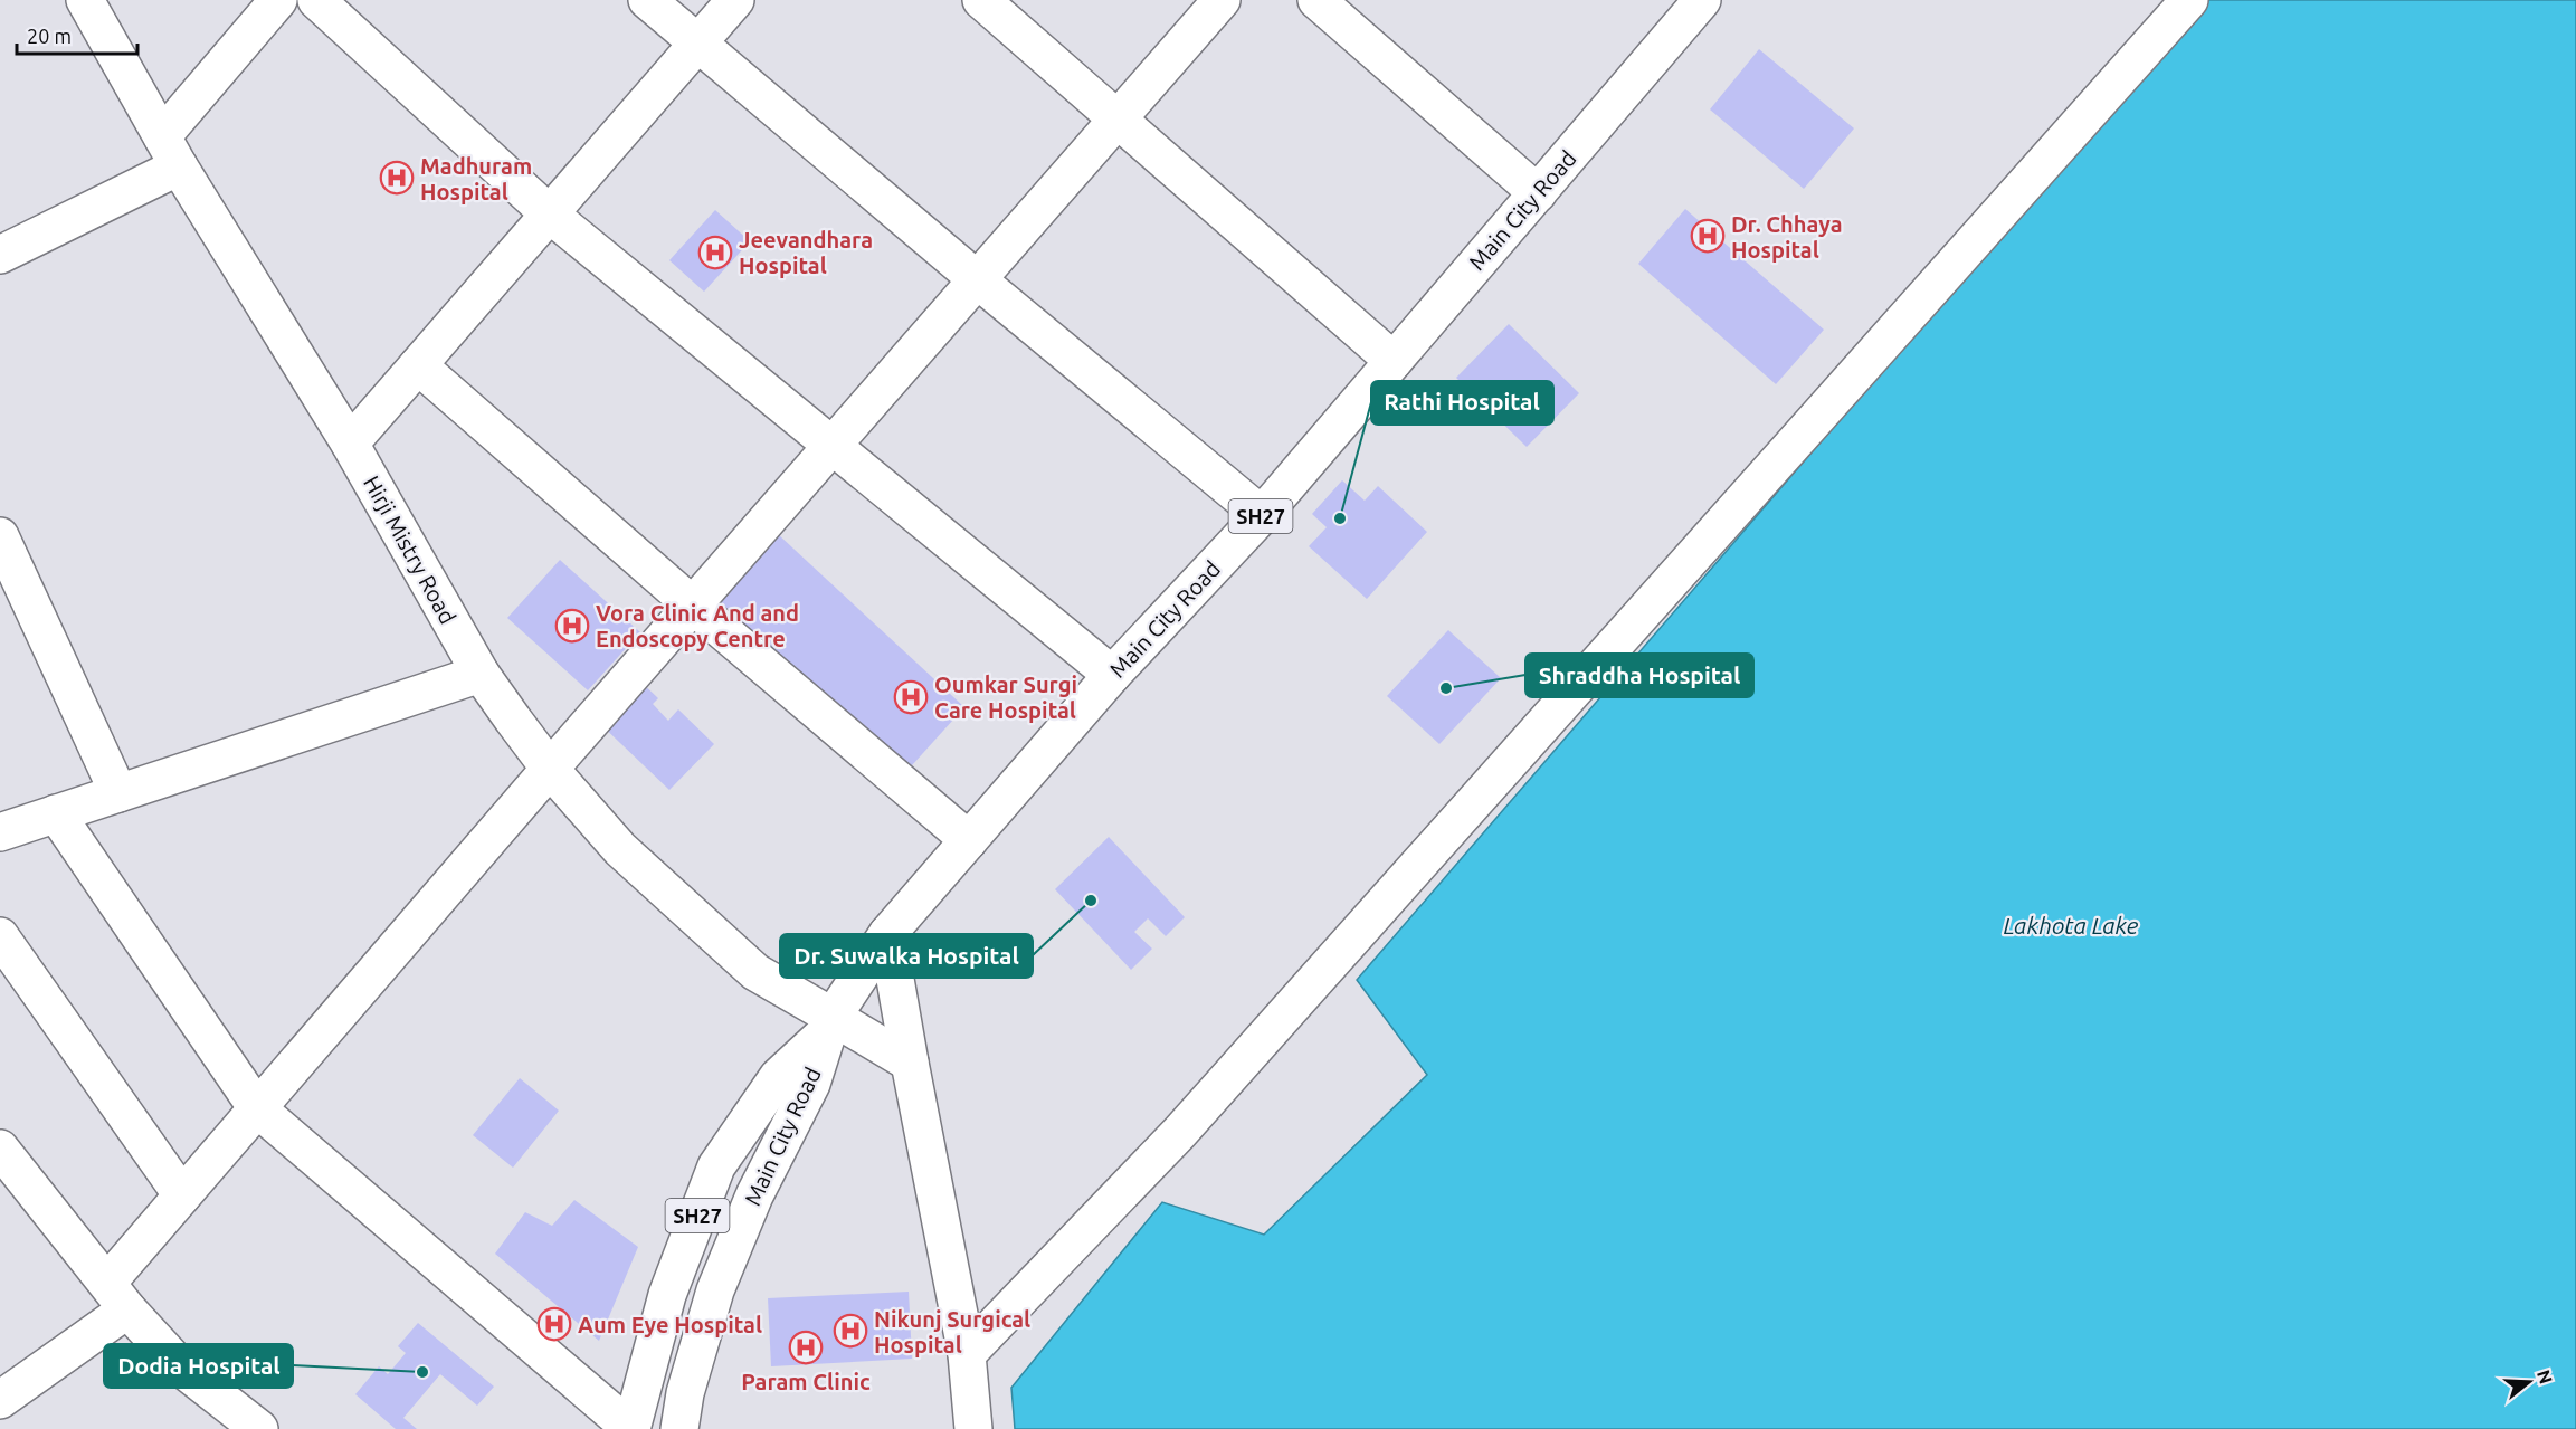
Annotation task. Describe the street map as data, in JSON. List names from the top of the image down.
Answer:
{
  "streets": {
    "street": ["Main City Road", "SH27", "Hirji Mistry Road"]
  },
  "crossings": [
    ["Main City Road", "Hirji Mistry Road"]
  ],
  "water": ["Lakhota Lake"],
  "places": {
    "hospital": [
      "Madhuram Hospital",
      "Dr. Chhaya Hospital",
      "Jeevandhara Hospital",
      "Vora Clinic And and Endoscopy Centre",
      "Oumkar Surgi Care Hospital",
      "Aum Eye Hospital",
      "Nikunj Surgical Hospital",
      "Param Clinic"
    ],
    "other": [
      "Rathi Hospital",
      "Shraddha Hospital",
      "Dr. Suwalka Hospital",
      "Dodia Hospital"
    ]
  },
  "scale_bar": "20 m",
  "north": "right"
}
